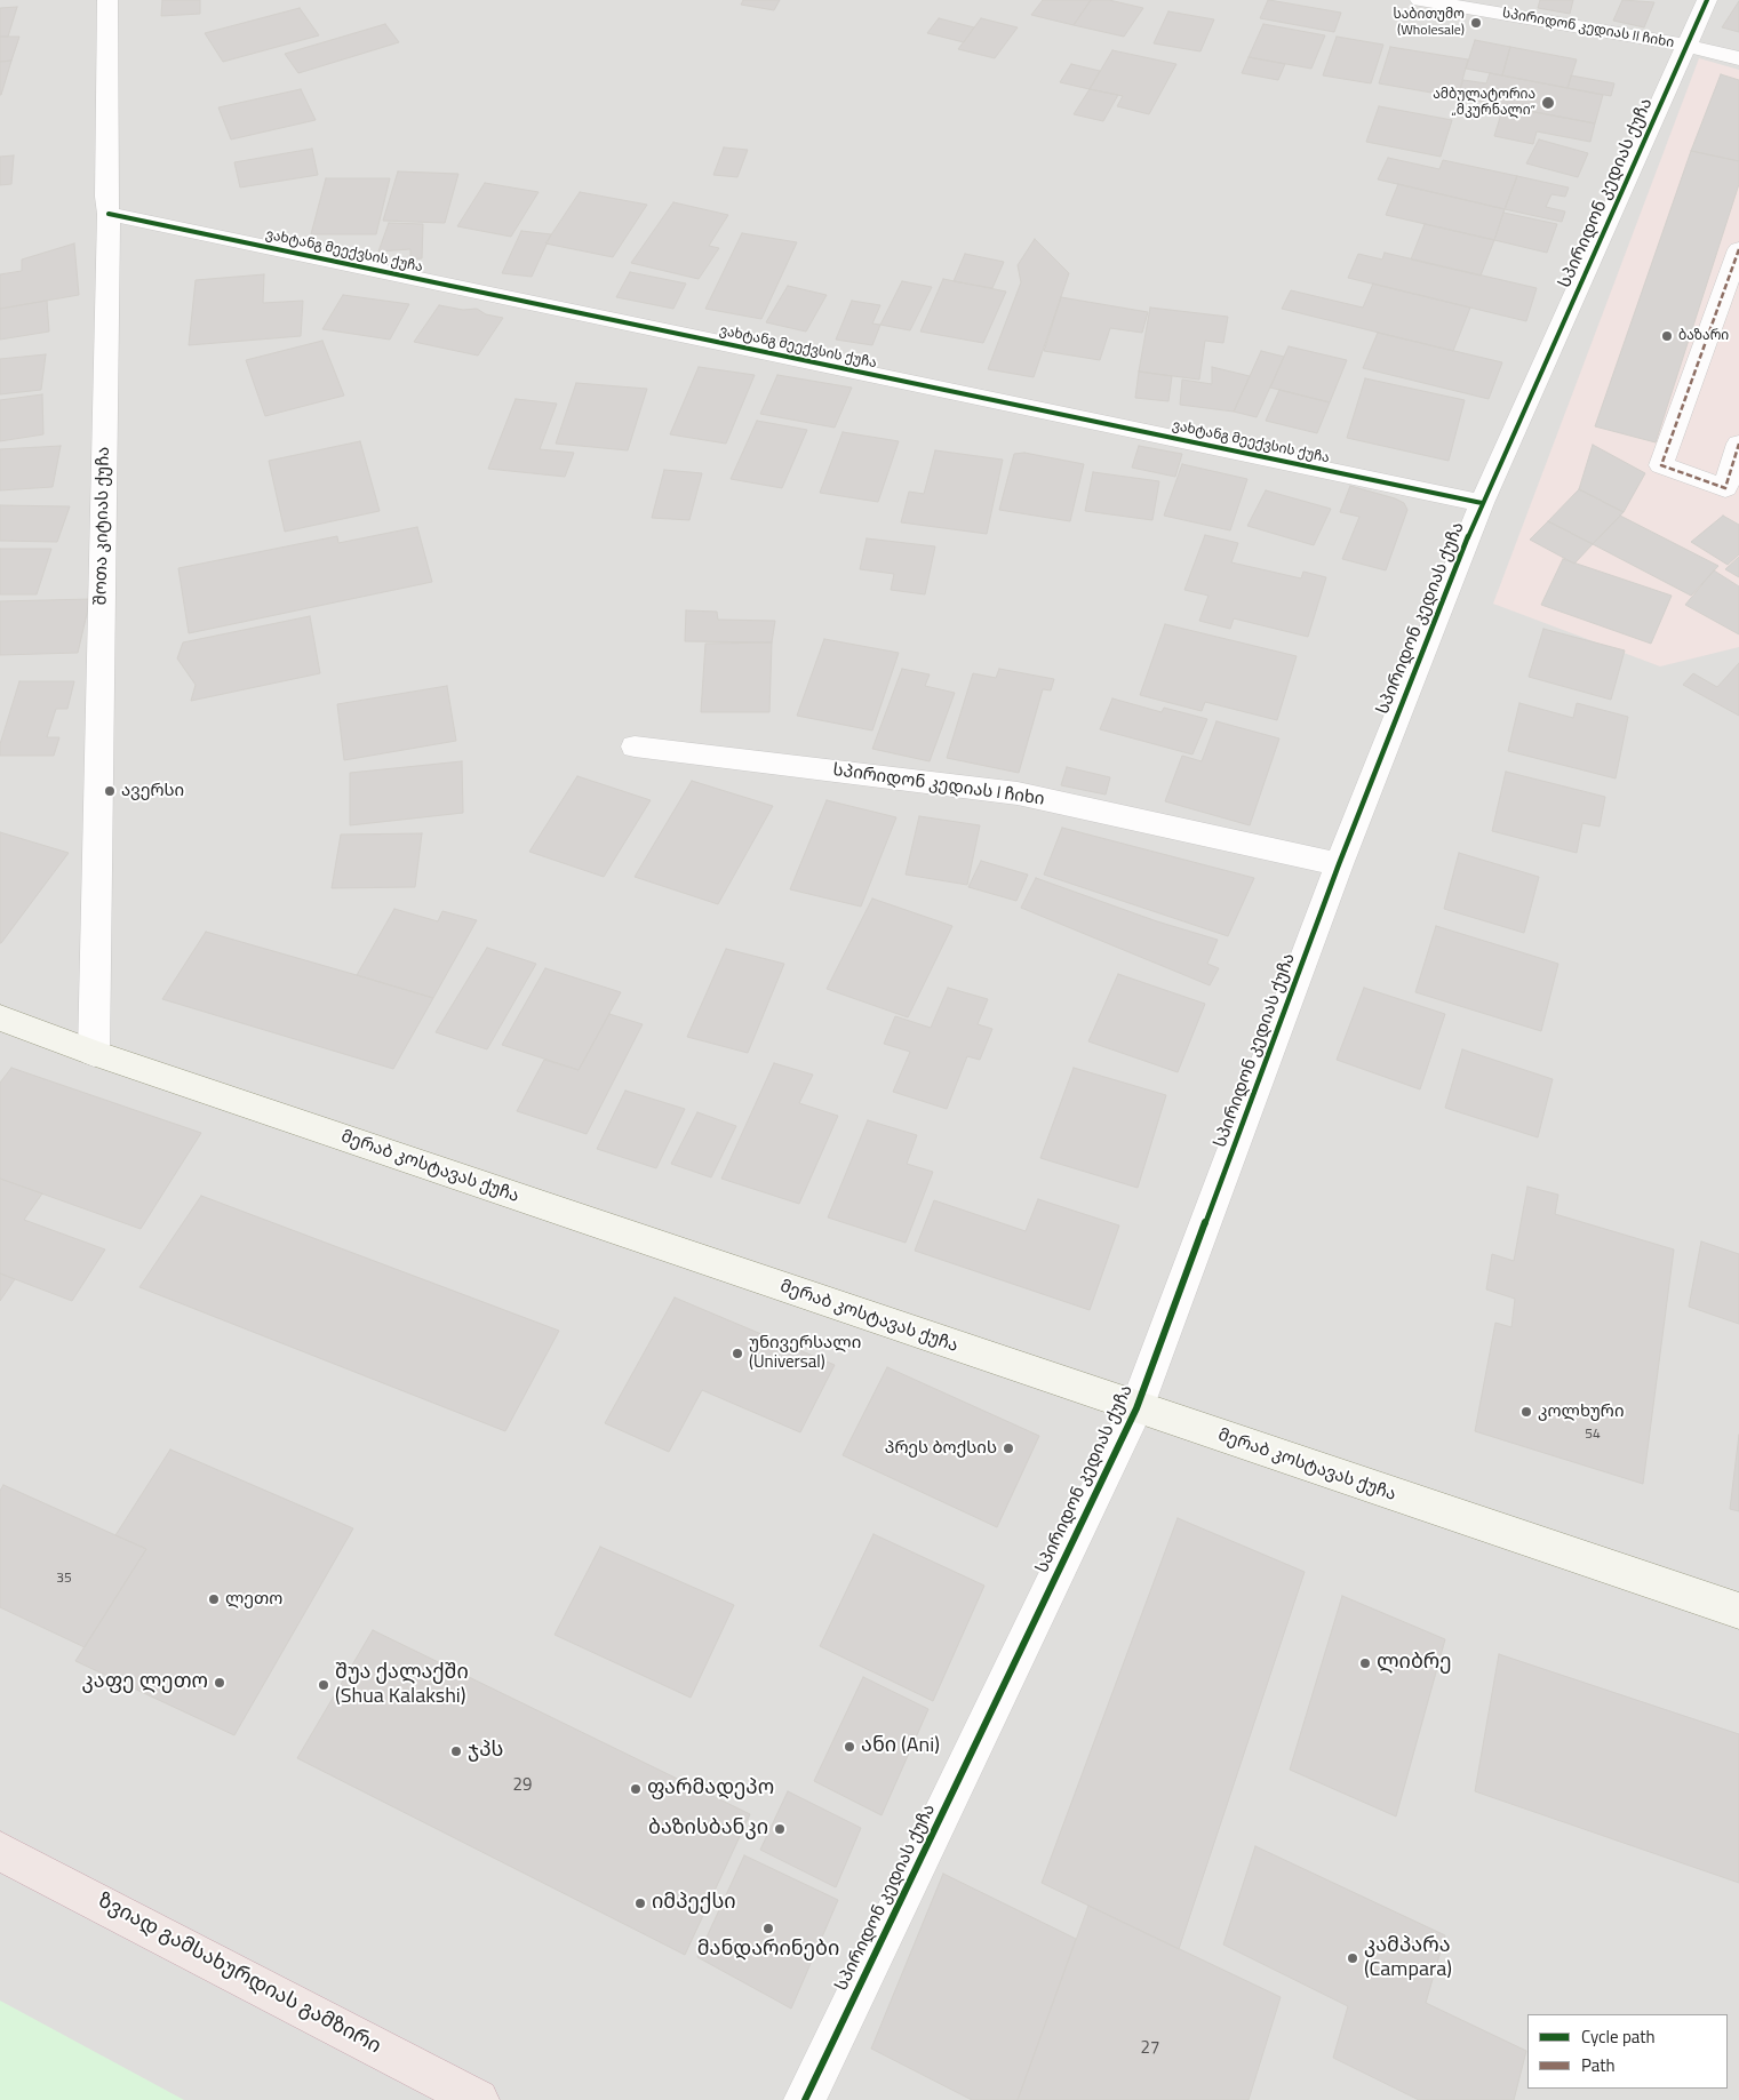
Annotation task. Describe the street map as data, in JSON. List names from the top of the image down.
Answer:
{
  "streets": {
    "highway": ["ზვიად გამსახურდიას გამზირი"],
    "main road": ["მერაბ კოსტავას ქუჩა"],
    "street": [
      "სპირიდონ კედიას II ჩიხი",
      "სპირიდონ კედიას ქუჩა",
      "ვახტანგ მეექვსის ქუჩა",
      "შოთა კიტიას ქუჩა",
      "სპირიდონ კედიას I ჩიხი"
    ]
  },
  "crossings": [
    ["სპირიდონ კედიას II ჩიხი", "სპირიდონ კედიას ქუჩა"],
    ["სპირიდონ კედიას ქუჩა", "ვახტანგ მეექვსის ქუჩა"],
    ["სპირიდონ კედიას ქუჩა", "სპირიდონ კედიას I ჩიხი"],
    ["სპირიდონ კედიას ქუჩა", "მერაბ კოსტავას ქუჩა"],
    ["ვახტანგ მეექვსის ქუჩა", "შოთა კიტიას ქუჩა"],
    ["შოთა კიტიას ქუჩა", "მერაბ კოსტავას ქუჩა"]
  ],
  "places": [
    "საბითუმო (Wholesale)",
    "ამბულატორია „მკურნალი“",
    "ბაზარი",
    "ავერსი",
    "უნივერსალი (Universal)",
    "კოლხური",
    "პრეს ბოქსის",
    "ლეთო",
    "ლიბრე",
    "კაფე ლეთო",
    "შუა ქალაქში (Shua Kalakshi)",
    "ანი (Ani)",
    "ჯპს",
    "ფარმადეპო",
    "ბაზისბანკი",
    "იმპექსი",
    "მანდარინები",
    "კამპარა (Campara)"
  ],
  "house_numbers": [
    "54",
    "35",
    "29",
    "27"
  ],
  "legend": ["Cycle path", "Path"]
}
